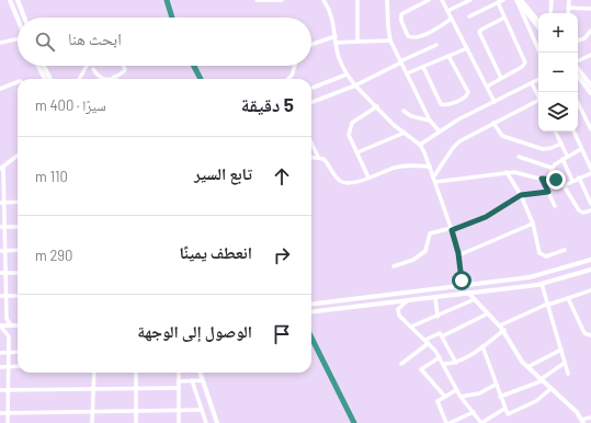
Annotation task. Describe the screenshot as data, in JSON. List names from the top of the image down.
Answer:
{
  "page": {
    "map_buttons": ["+", "−"],
    "search": "ابحث هنا",
    "heading": ["5 دقيقة", "سيرًا · 400 m"],
    "list": [
      ["تابع السير", "110 m"],
      ["انعطف يمينًا", "290 m"],
      "الوصول إلى الوجهة"
    ]
  }
}
